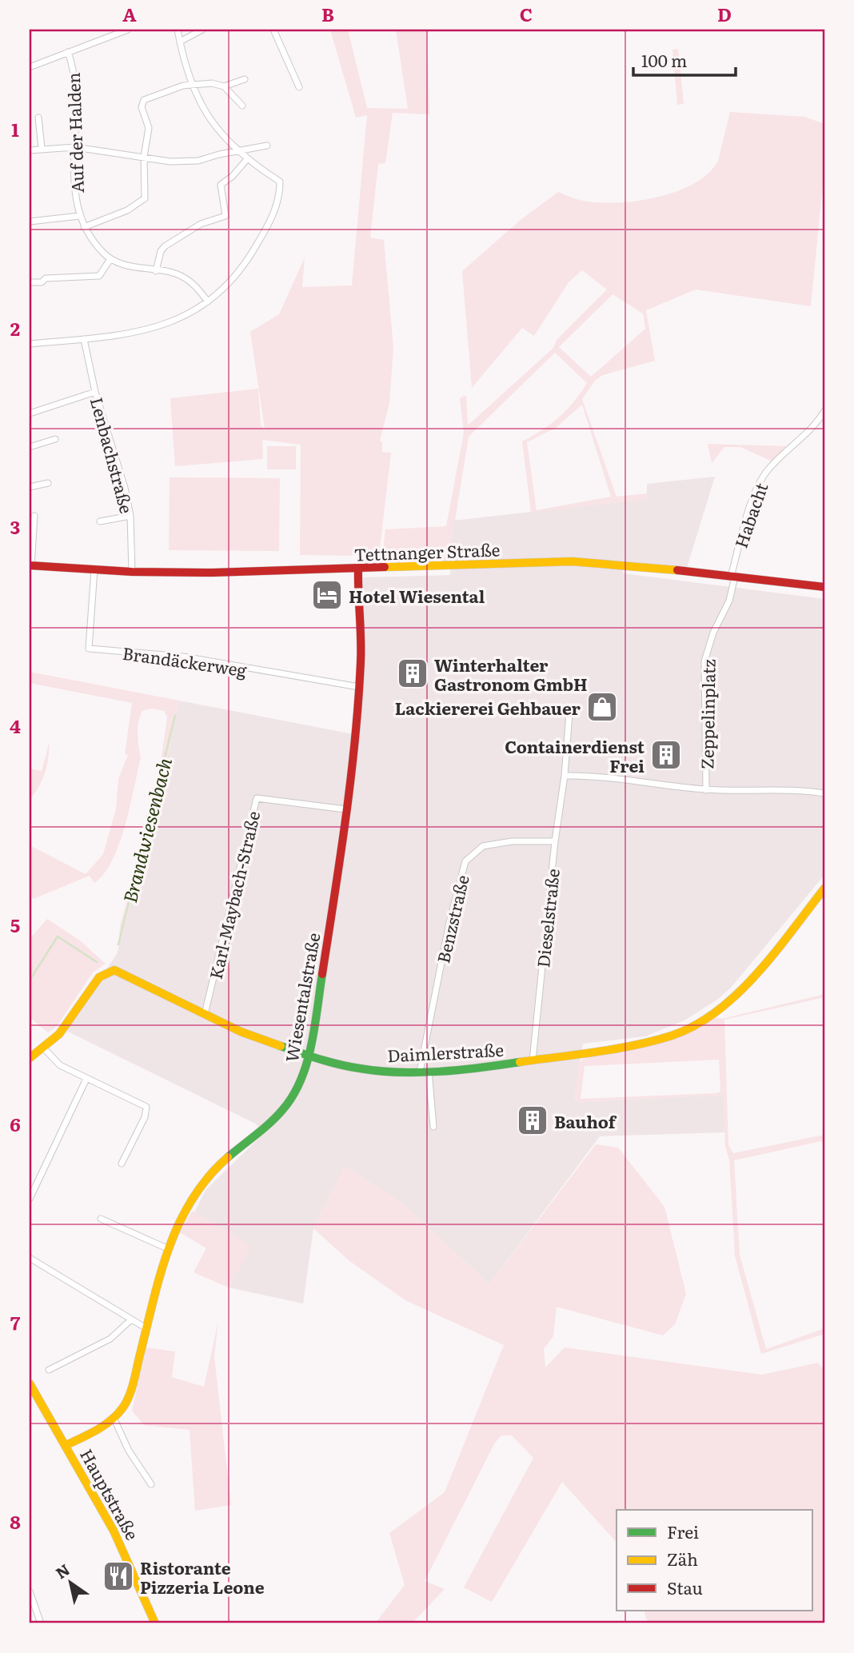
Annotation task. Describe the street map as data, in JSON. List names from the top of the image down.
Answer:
{
  "streets": {
    "street": [
      "Auf der Halden",
      "Lenbachstraße",
      "Habacht",
      "Tettnanger Straße",
      "Brandäckerweg",
      "Zeppelinplatz",
      "Karl-Maybach-Straße",
      "Dieselstraße",
      "Benzstraße",
      "Wiesentalstraße",
      "Daimlerstraße",
      "Hauptstraße"
    ]
  },
  "crossings": [
    ["Lenbachstraße", "Tettnanger Straße"],
    ["Habacht", "Tettnanger Straße"],
    ["Habacht", "Zeppelinplatz"],
    ["Tettnanger Straße", "Brandäckerweg"],
    ["Tettnanger Straße", "Zeppelinplatz"],
    ["Tettnanger Straße", "Wiesentalstraße"],
    ["Brandäckerweg", "Wiesentalstraße"],
    ["Karl-Maybach-Straße", "Wiesentalstraße"],
    ["Karl-Maybach-Straße", "Daimlerstraße"],
    ["Dieselstraße", "Benzstraße"],
    ["Dieselstraße", "Daimlerstraße"],
    ["Benzstraße", "Daimlerstraße"],
    ["Wiesentalstraße", "Daimlerstraße"]
  ],
  "water": ["Brandwiesenbach"],
  "places": {
    "hotel": ["Hotel Wiesental"],
    "building": ["Winterhalter Gastronom GmbH", "Containerdienst Frei", "Bauhof"],
    "shop": ["Lackiererei Gehbauer"],
    "restaurant": ["Ristorante Pizzeria Leone"]
  },
  "legend": ["Frei", "Zäh", "Stau"],
  "scale_bar": "100 m",
  "north": "top left",
  "grid": {
    "columns": [
      "A",
      "B",
      "C",
      "D"
    ],
    "rows": [
      "1",
      "2",
      "3",
      "4",
      "5",
      "6",
      "7",
      "8"
    ]
  }
}
